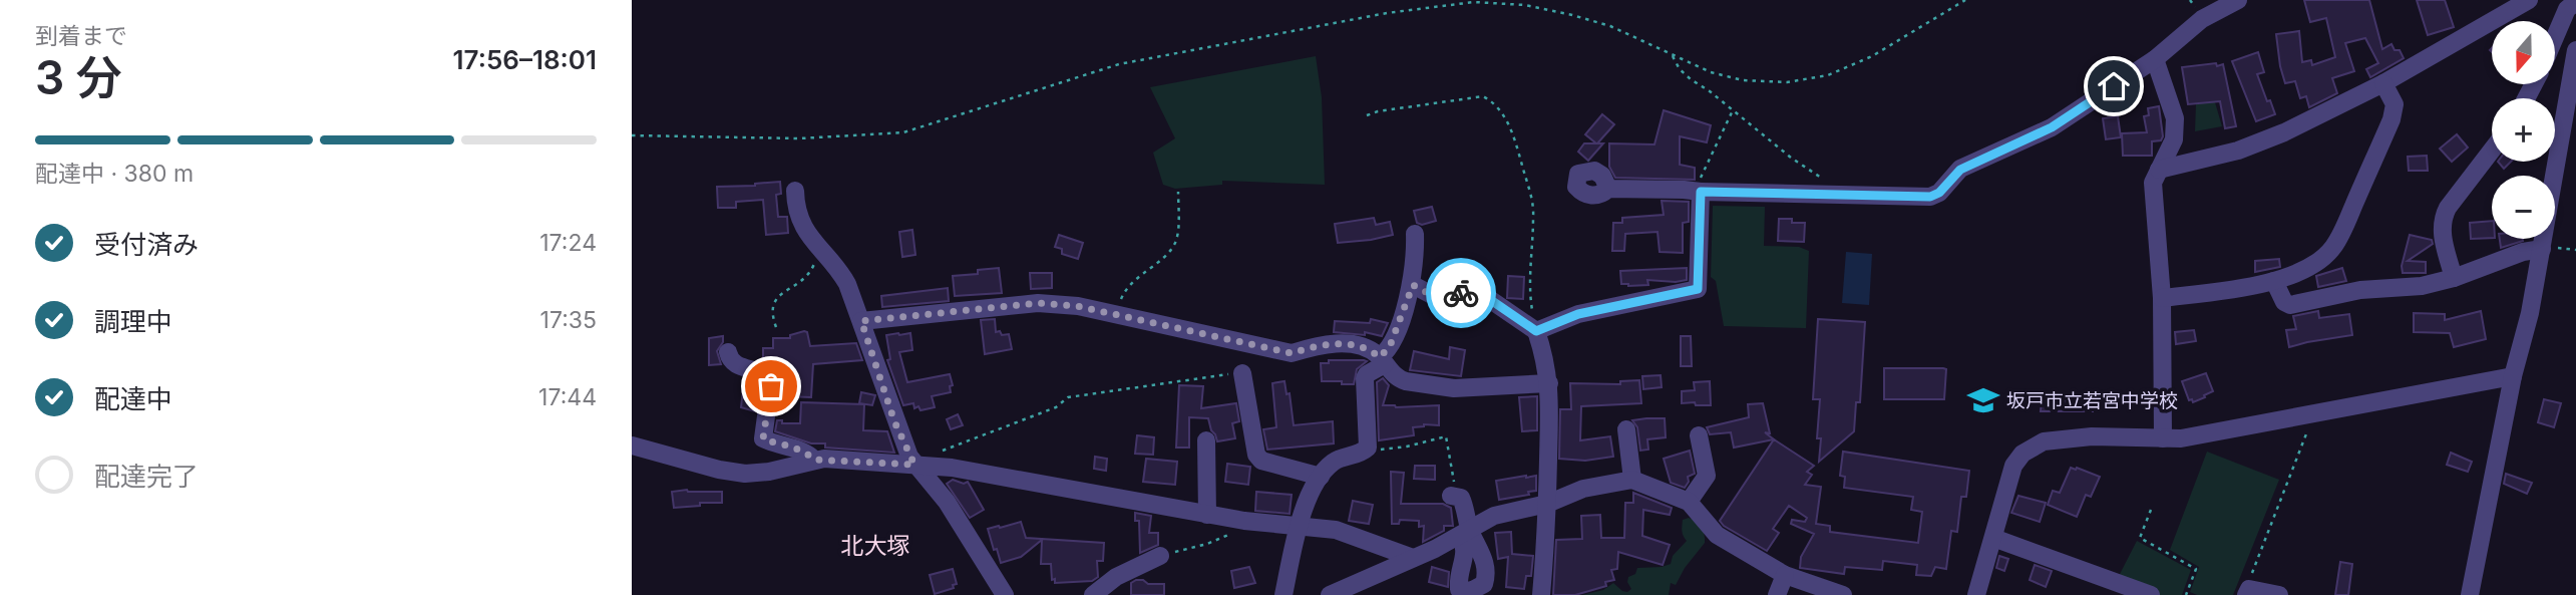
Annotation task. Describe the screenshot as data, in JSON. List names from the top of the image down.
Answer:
{
  "districts": ["北大塚"],
  "places": {
    "school or university": ["坂戸市立若宮中学校"]
  },
  "north": "bottom",
  "page": {
    "heading": ["3 分", "到着まで", "17:56–18:01"],
    "map_buttons": ["+", "−"],
    "bar": "配達中 · 380 m",
    "list": [
      ["受付済み", "17:24"],
      ["調理中", "17:35"],
      ["配達中", "17:44"],
      "配達完了"
    ]
  }
}
